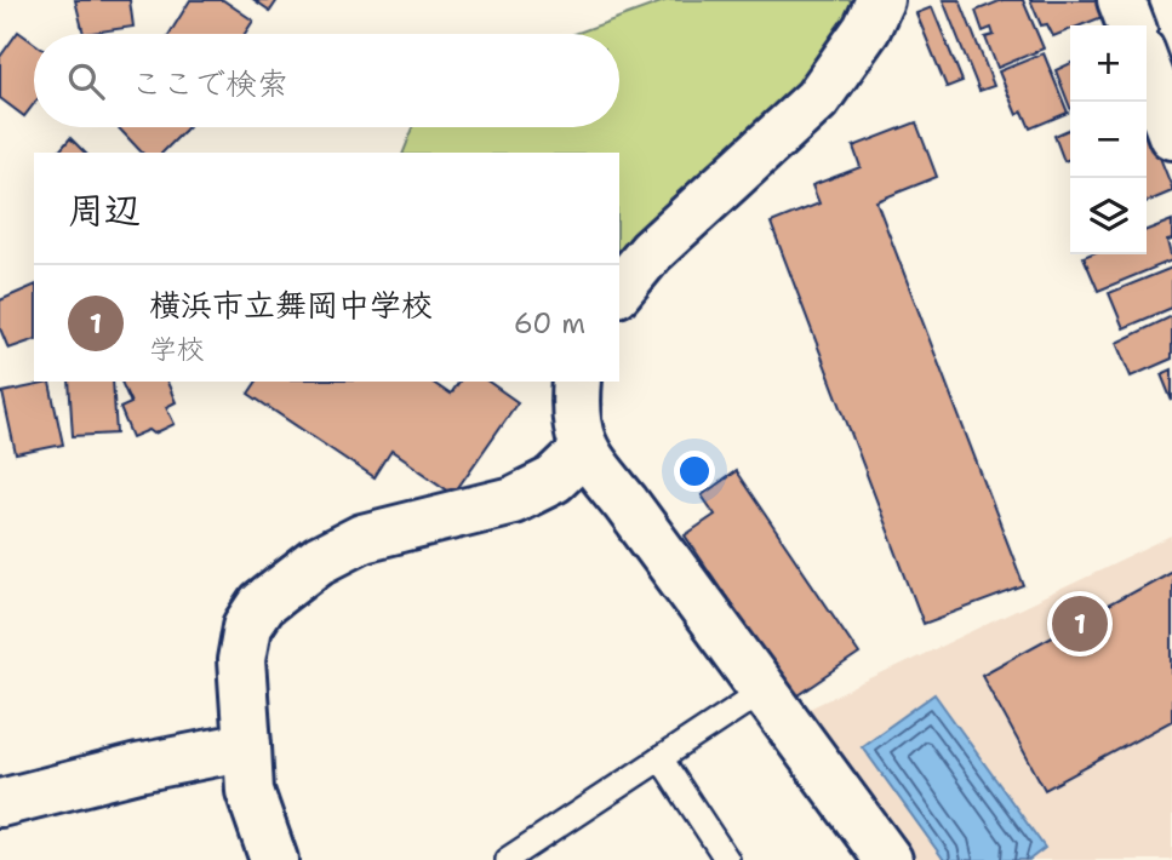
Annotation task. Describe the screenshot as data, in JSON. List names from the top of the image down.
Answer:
{
  "page": {
    "map_buttons": ["+", "−"],
    "search": "ここで検索",
    "heading": "周辺",
    "list": [
      {
        "mark": "1",
        "name": "横浜市立舞岡中学校",
        "note": "学校",
        "value": "60 m"
      }
    ],
    "pins": "1"
  }
}
